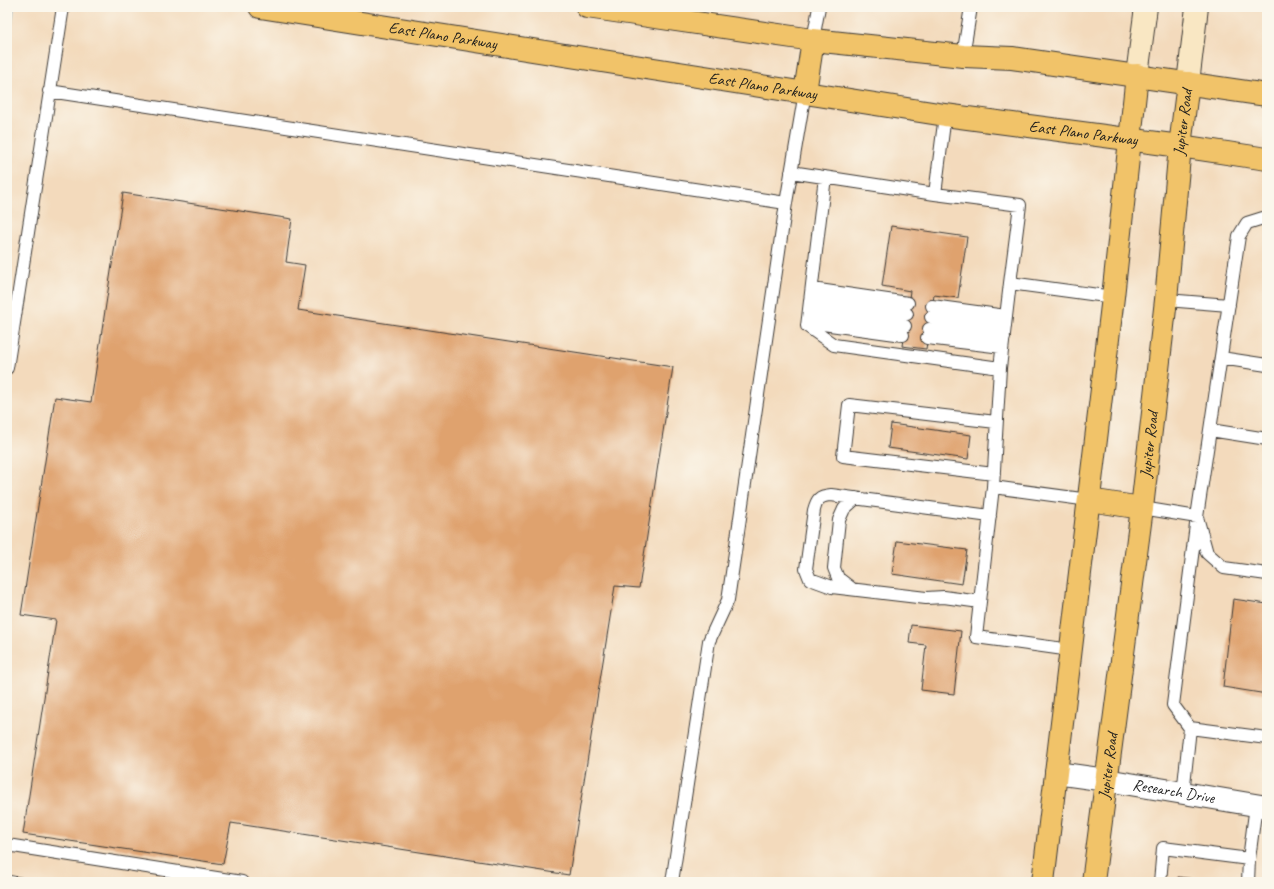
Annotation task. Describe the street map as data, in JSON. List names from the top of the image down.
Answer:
{
  "streets": {
    "main road": ["East Plano Parkway", "Jupiter Road"],
    "street": ["Research Drive"]
  },
  "crossings": [
    ["East Plano Parkway", "Jupiter Road"],
    ["Jupiter Road", "Research Drive"]
  ]
}
